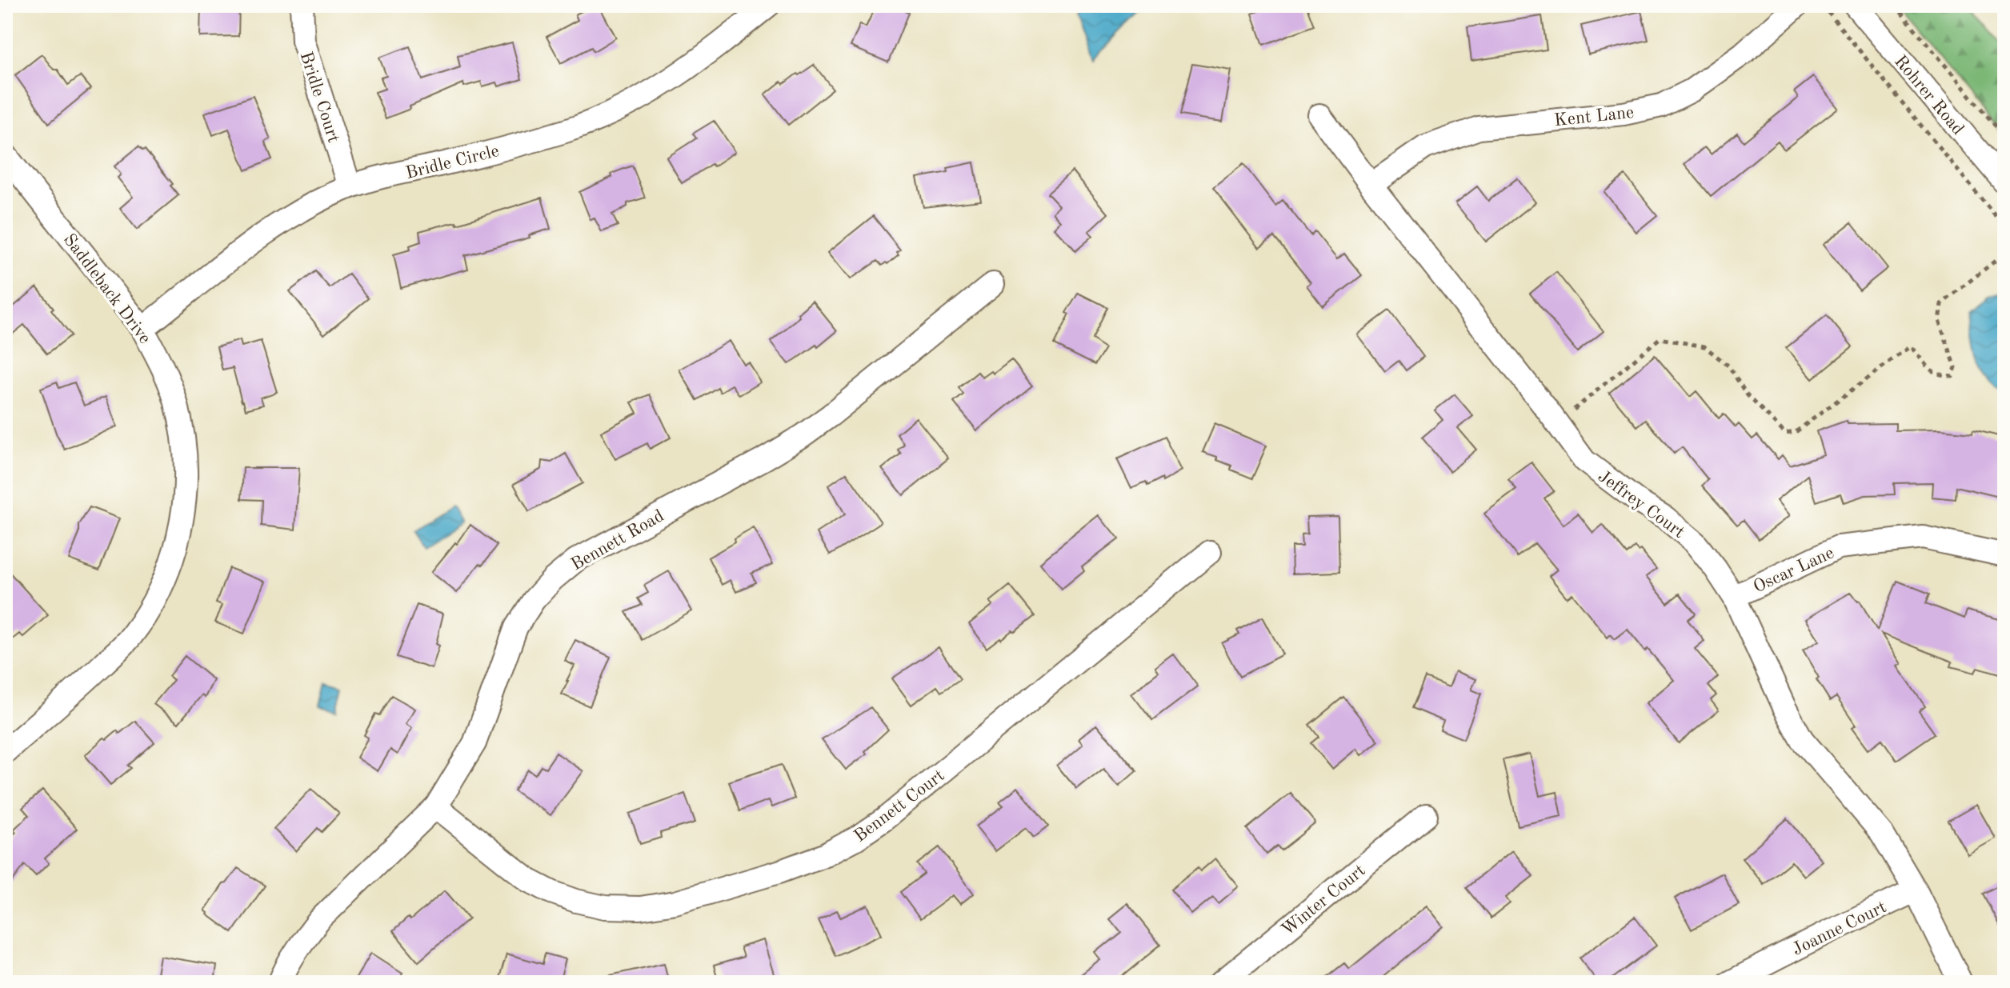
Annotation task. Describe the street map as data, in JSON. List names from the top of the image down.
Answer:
{
  "streets": {
    "street": [
      "Rohrer Road",
      "Bridle Court",
      "Kent Lane",
      "Bridle Circle",
      "Saddleback Drive",
      "Jeffrey Court",
      "Bennett Road",
      "Oscar Lane",
      "Bennett Court",
      "Winter Court",
      "Joanne Court"
    ]
  },
  "crossings": [
    ["Bridle Court", "Bridle Circle"],
    ["Kent Lane", "Jeffrey Court"],
    ["Bridle Circle", "Saddleback Drive"],
    ["Jeffrey Court", "Oscar Lane"],
    ["Jeffrey Court", "Joanne Court"],
    ["Bennett Road", "Bennett Court"]
  ]
}
